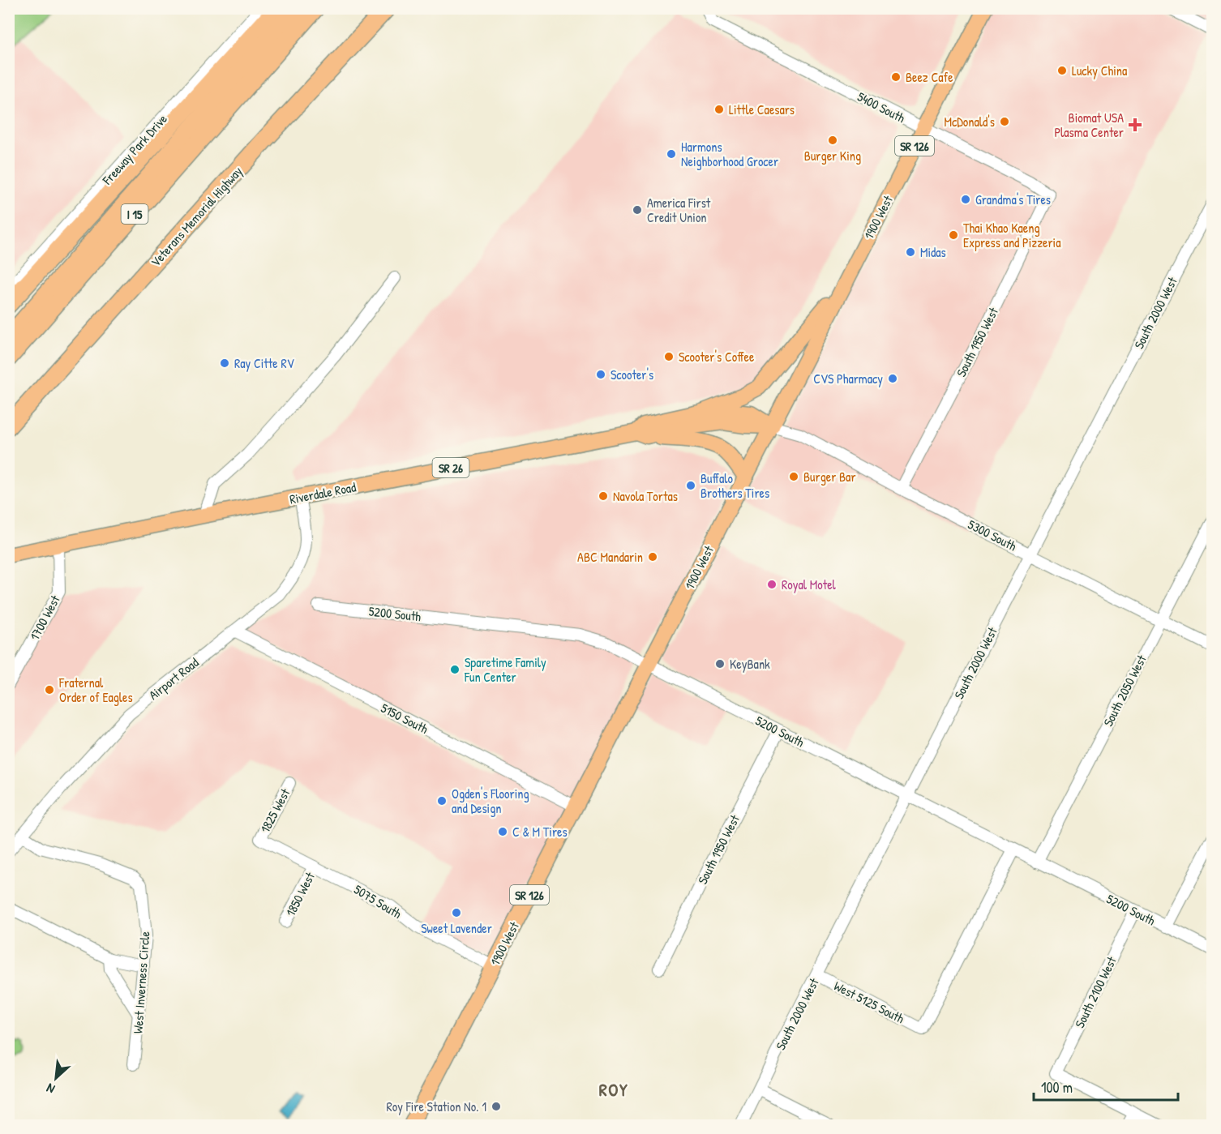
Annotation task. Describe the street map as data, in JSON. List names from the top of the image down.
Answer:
{
  "streets": {
    "highway": ["I 15", "Veterans Memorial Highway"],
    "main road": [
      "SR 126",
      "1900 West",
      "SR 26",
      "Riverdale Road"
    ],
    "street": [
      "5400 South",
      "Freeway Park Drive",
      "South 2000 West",
      "South 1950 West",
      "5300 South",
      "5200 South",
      "1700 West",
      "Airport Road",
      "South 2050 West",
      "5150 South",
      "1825 West",
      "1850 West",
      "5075 South",
      "West Inverness Circle",
      "South 2100 West",
      "West 5125 South"
    ]
  },
  "crossings": [
    ["5400 South", "1900 West"],
    ["5400 South", "South 1950 West"],
    ["1900 West", "Riverdale Road"],
    ["1900 West", "5300 South"],
    ["1900 West", "5200 South"],
    ["1900 West", "5150 South"],
    ["1900 West", "5075 South"],
    ["South 2000 West", "5300 South"],
    ["South 2000 West", "5200 South"],
    ["South 2000 West", "West 5125 South"],
    ["South 1950 West", "5300 South"],
    ["South 1950 West", "5200 South"],
    ["Riverdale Road", "5300 South"],
    ["Riverdale Road", "1700 West"],
    ["Riverdale Road", "Airport Road"],
    ["5300 South", "South 2050 West"],
    ["5200 South", "South 2050 West"],
    ["5200 South", "South 2100 West"],
    ["5200 South", "West 5125 South"],
    ["Airport Road", "5150 South"],
    ["Airport Road", "West Inverness Circle"],
    ["1825 West", "5075 South"],
    ["1850 West", "5075 South"]
  ],
  "districts": ["ROY"],
  "places": {
    "other": [
      "Lucky China",
      "Beez Cafe",
      "Little Caesars",
      "McDonald's",
      "Burger King",
      "Harmons Neighborhood Grocer",
      "Grandma's Tires",
      "America First Credit Union",
      "Thai Khao Kaeng Express and Pizzeria",
      "Midas",
      "Scooter's Coffee",
      "Ray Citte RV",
      "Scooter's",
      "CVS Pharmacy",
      "Burger Bar",
      "Buffalo Brothers Tires",
      "Navola Tortas",
      "ABC Mandarin",
      "Royal Motel",
      "KeyBank",
      "Sparetime Family Fun Center",
      "Fraternal Order of Eagles",
      "Ogden's Flooring and Design",
      "C & M Tires",
      "Sweet Lavender",
      "Roy Fire Station No. 1"
    ],
    "health": ["Biomat USA Plasma Center"]
  },
  "scale_bar": "100 m",
  "north": "bottom left"
}
